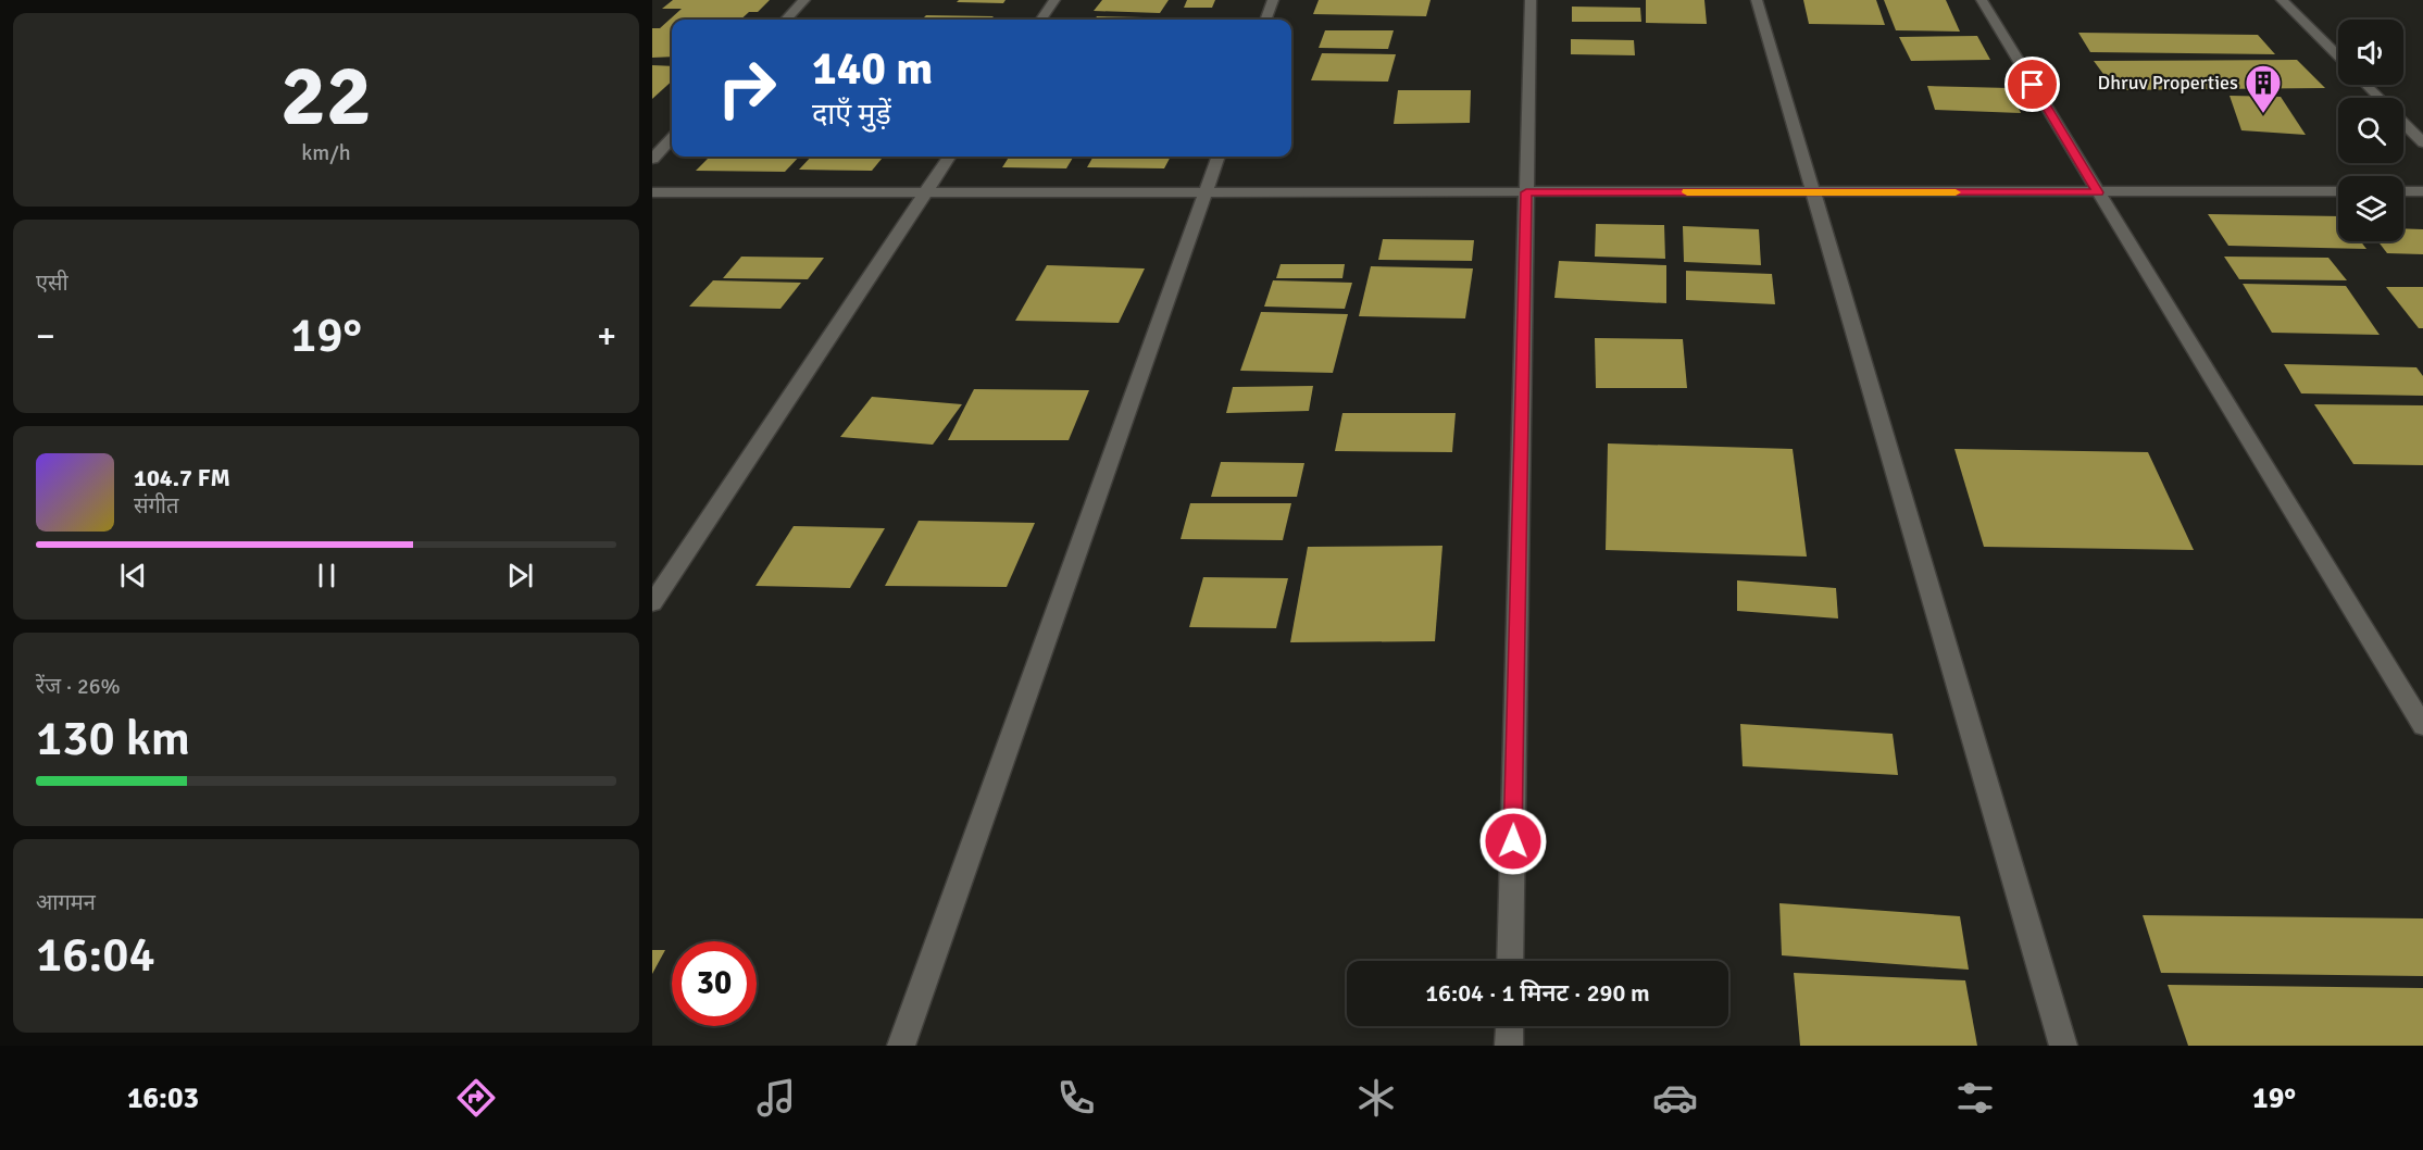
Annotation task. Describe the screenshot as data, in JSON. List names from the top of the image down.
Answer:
{
  "places": {
    "building": ["Dhruv Properties"]
  },
  "page": {
    "tile": [
      ["22", "km/h"],
      "एसी",
      ["रेंज · 26%", "130 km"],
      ["आगमन", "16:04"]
    ],
    "turn": ["140 m", "दाएँ मुड़ें"],
    "heat": ["−", "19°", "+"],
    "song": ["104.7 FM", "संगीत"],
    "limit": "30",
    "trip": "16:04 · 1 मिनट · 290 m",
    "tabs": ["16:03", "19°"]
  }
}
